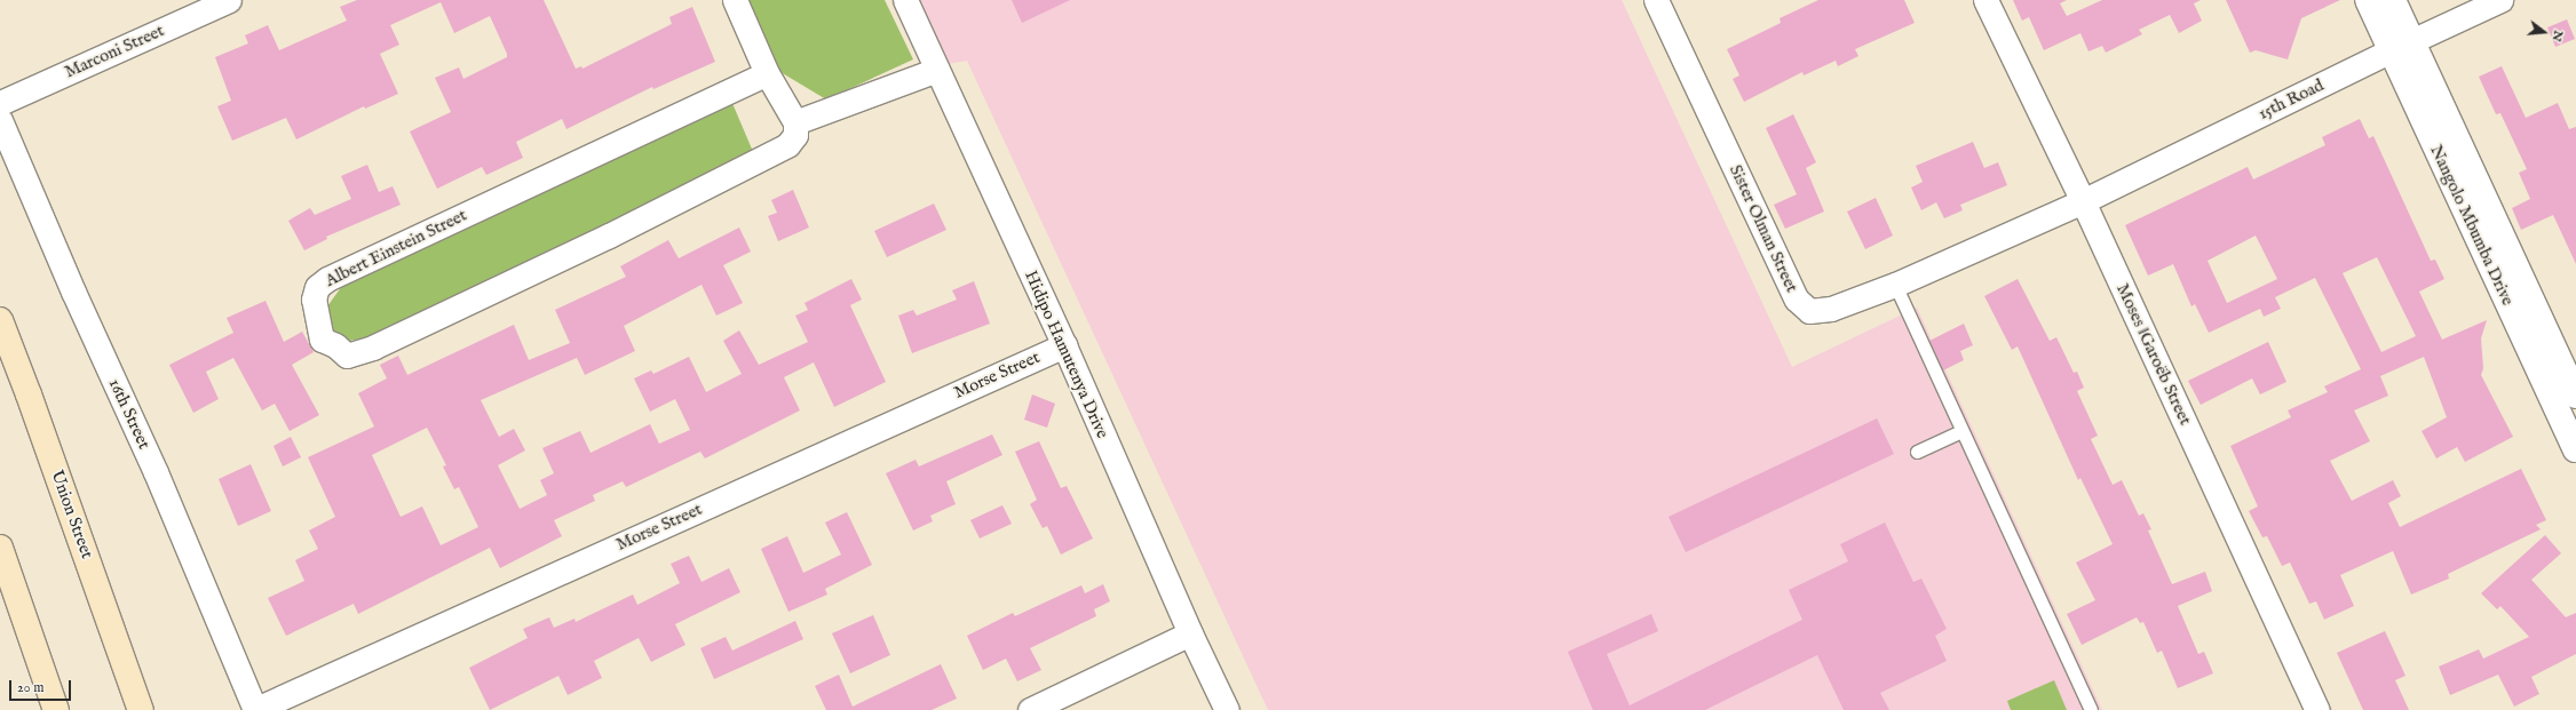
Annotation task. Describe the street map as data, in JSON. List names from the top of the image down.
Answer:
{
  "streets": {
    "main road": ["Union Street"],
    "street": [
      "Marconi Street",
      "15th Road",
      "Nangolo Mbumba Drive",
      "Sister Olman Street",
      "Albert Einstein Street",
      "Hidipo Hamutenya Drive",
      "Moses ǁGaroëb Street",
      "Morse Street",
      "16th Street"
    ]
  },
  "crossings": [
    ["15th Road", "Nangolo Mbumba Drive"],
    ["15th Road", "Sister Olman Street"],
    ["15th Road", "Moses ǁGaroëb Street"],
    ["Sister Olman Street", "Moses ǁGaroëb Street"],
    ["Hidipo Hamutenya Drive", "Morse Street"],
    ["Morse Street", "16th Street"]
  ],
  "scale_bar": "20 m",
  "north": "right"
}
